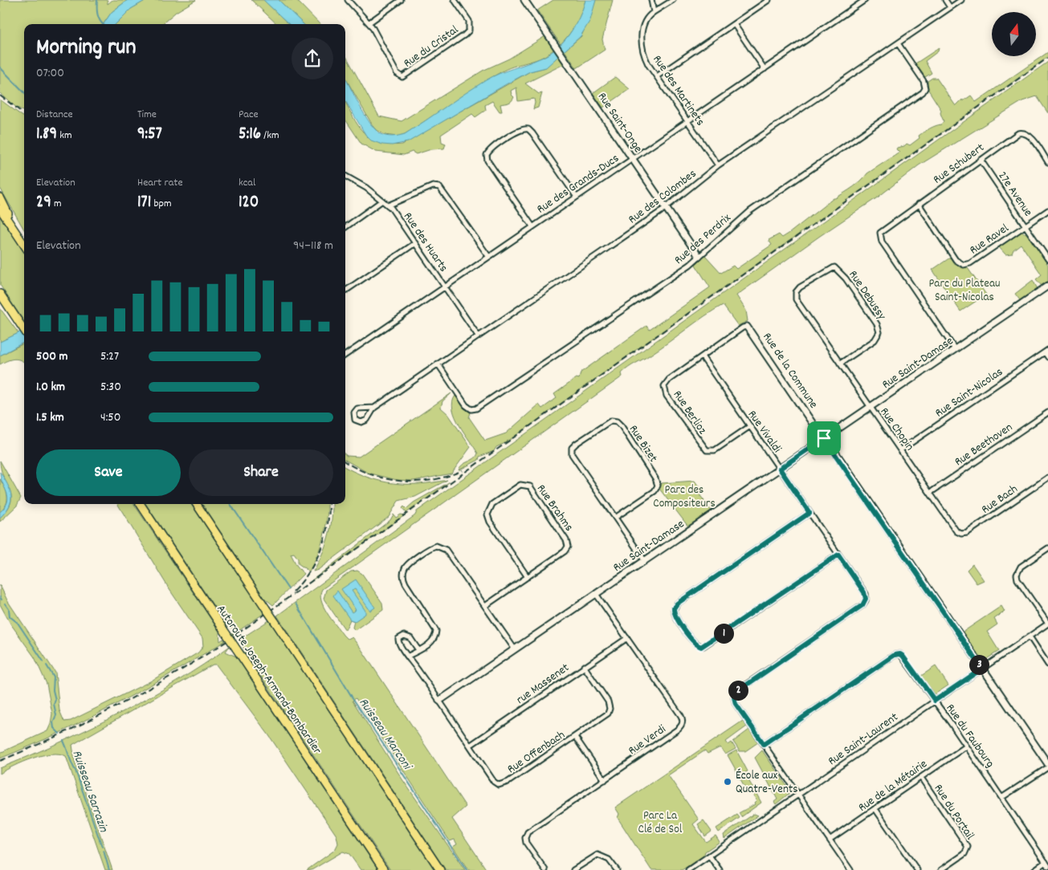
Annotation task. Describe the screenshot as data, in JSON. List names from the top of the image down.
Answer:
{
  "streets": {
    "highway": ["Autoroute Joseph-Armand-Bombardier"],
    "street": [
      "Rue du Cristal",
      "Rue des Martinets",
      "Rue Saint-Onge",
      "Rue Schubert",
      "Rue des Grands-Ducs",
      "27e Avenue",
      "Rue des Colombes",
      "Rue des Perdrix",
      "Rue Ravel",
      "Rue des Huarts",
      "Rue Debussy",
      "Rue Saint-Damase",
      "Rue de la Commune",
      "Rue Saint-Nicolas",
      "Rue Berlioz",
      "Rue Chopin",
      "Rue Vivaldi",
      "Rue Bizet",
      "Rue Beethoven",
      "Rue Bach",
      "Rue Brahms",
      "rue Massenet",
      "Rue du Faubourg",
      "Rue Saint-Laurent",
      "Rue Verdi",
      "Rue Offenbach",
      "Rue de la Métairie",
      "Rue du Portail"
    ]
  },
  "crossings": [
    ["Rue des Martinets", "Rue des Grands-Ducs"],
    ["Rue des Martinets", "Rue des Colombes"],
    ["Rue Saint-Onge", "Rue des Grands-Ducs"],
    ["Rue Saint-Onge", "Rue des Colombes"],
    ["Rue Saint-Onge", "Rue des Perdrix"],
    ["Rue Schubert", "27e Avenue"],
    ["Rue Schubert", "Rue Ravel"],
    ["Rue Schubert", "Rue Saint-Damase"],
    ["Rue des Grands-Ducs", "Rue des Huarts"],
    ["27e Avenue", "Rue Ravel"],
    ["Rue des Colombes", "Rue des Perdrix"],
    ["Rue des Colombes", "Rue des Huarts"],
    ["Rue Debussy", "Rue Chopin"],
    ["Rue Saint-Damase", "Rue de la Commune"],
    ["Rue Saint-Damase", "Rue Chopin"],
    ["Rue Saint-Damase", "Rue Vivaldi"],
    ["Rue Saint-Damase", "Rue Bizet"],
    ["Rue Saint-Damase", "Rue Verdi"],
    ["Rue Saint-Damase", "Rue Offenbach"],
    ["Rue de la Commune", "Rue Berlioz"],
    ["Rue de la Commune", "Rue Saint-Laurent"],
    ["Rue Saint-Nicolas", "Rue Chopin"],
    ["Rue Berlioz", "Rue Vivaldi"],
    ["Rue Chopin", "Rue Beethoven"],
    ["Rue Chopin", "Rue Bach"],
    ["Rue Vivaldi", "Rue du Faubourg"],
    ["rue Massenet", "Rue Verdi"],
    ["rue Massenet", "Rue Offenbach"],
    ["Rue du Faubourg", "Rue Saint-Laurent"],
    ["Rue du Faubourg", "Rue de la Métairie"],
    ["Rue de la Métairie", "Rue du Portail"]
  ],
  "water": ["Ruisseau Marconi", "Ruisseau Sarrazin"],
  "parks": ["Parc du Plateau Saint-Nicolas", "Parc des Compositeurs", "Parc La Clé de Sol"],
  "places": ["École aux Quatre-Vents"],
  "north": "top",
  "page": {
    "heading": ["Morning run", "07:00"],
    "stats": [
      ["Distance", "1.89 km"],
      ["Time", "9:57"],
      ["Pace", "5:16 /km"],
      ["Elevation", "29 m"],
      ["Heart rate", "171 bpm"],
      ["kcal", "120"]
    ],
    "chart": ["Elevation", "94–118 m"],
    "list": [
      {
        "name": "500 m",
        "note": "5:27"
      },
      {
        "name": "1.0 km",
        "note": "5:30"
      },
      {
        "name": "1.5 km",
        "note": "4:50"
      }
    ],
    "buttons": ["Save", "Share"],
    "pins": ["1", "3", "2"]
  }
}
